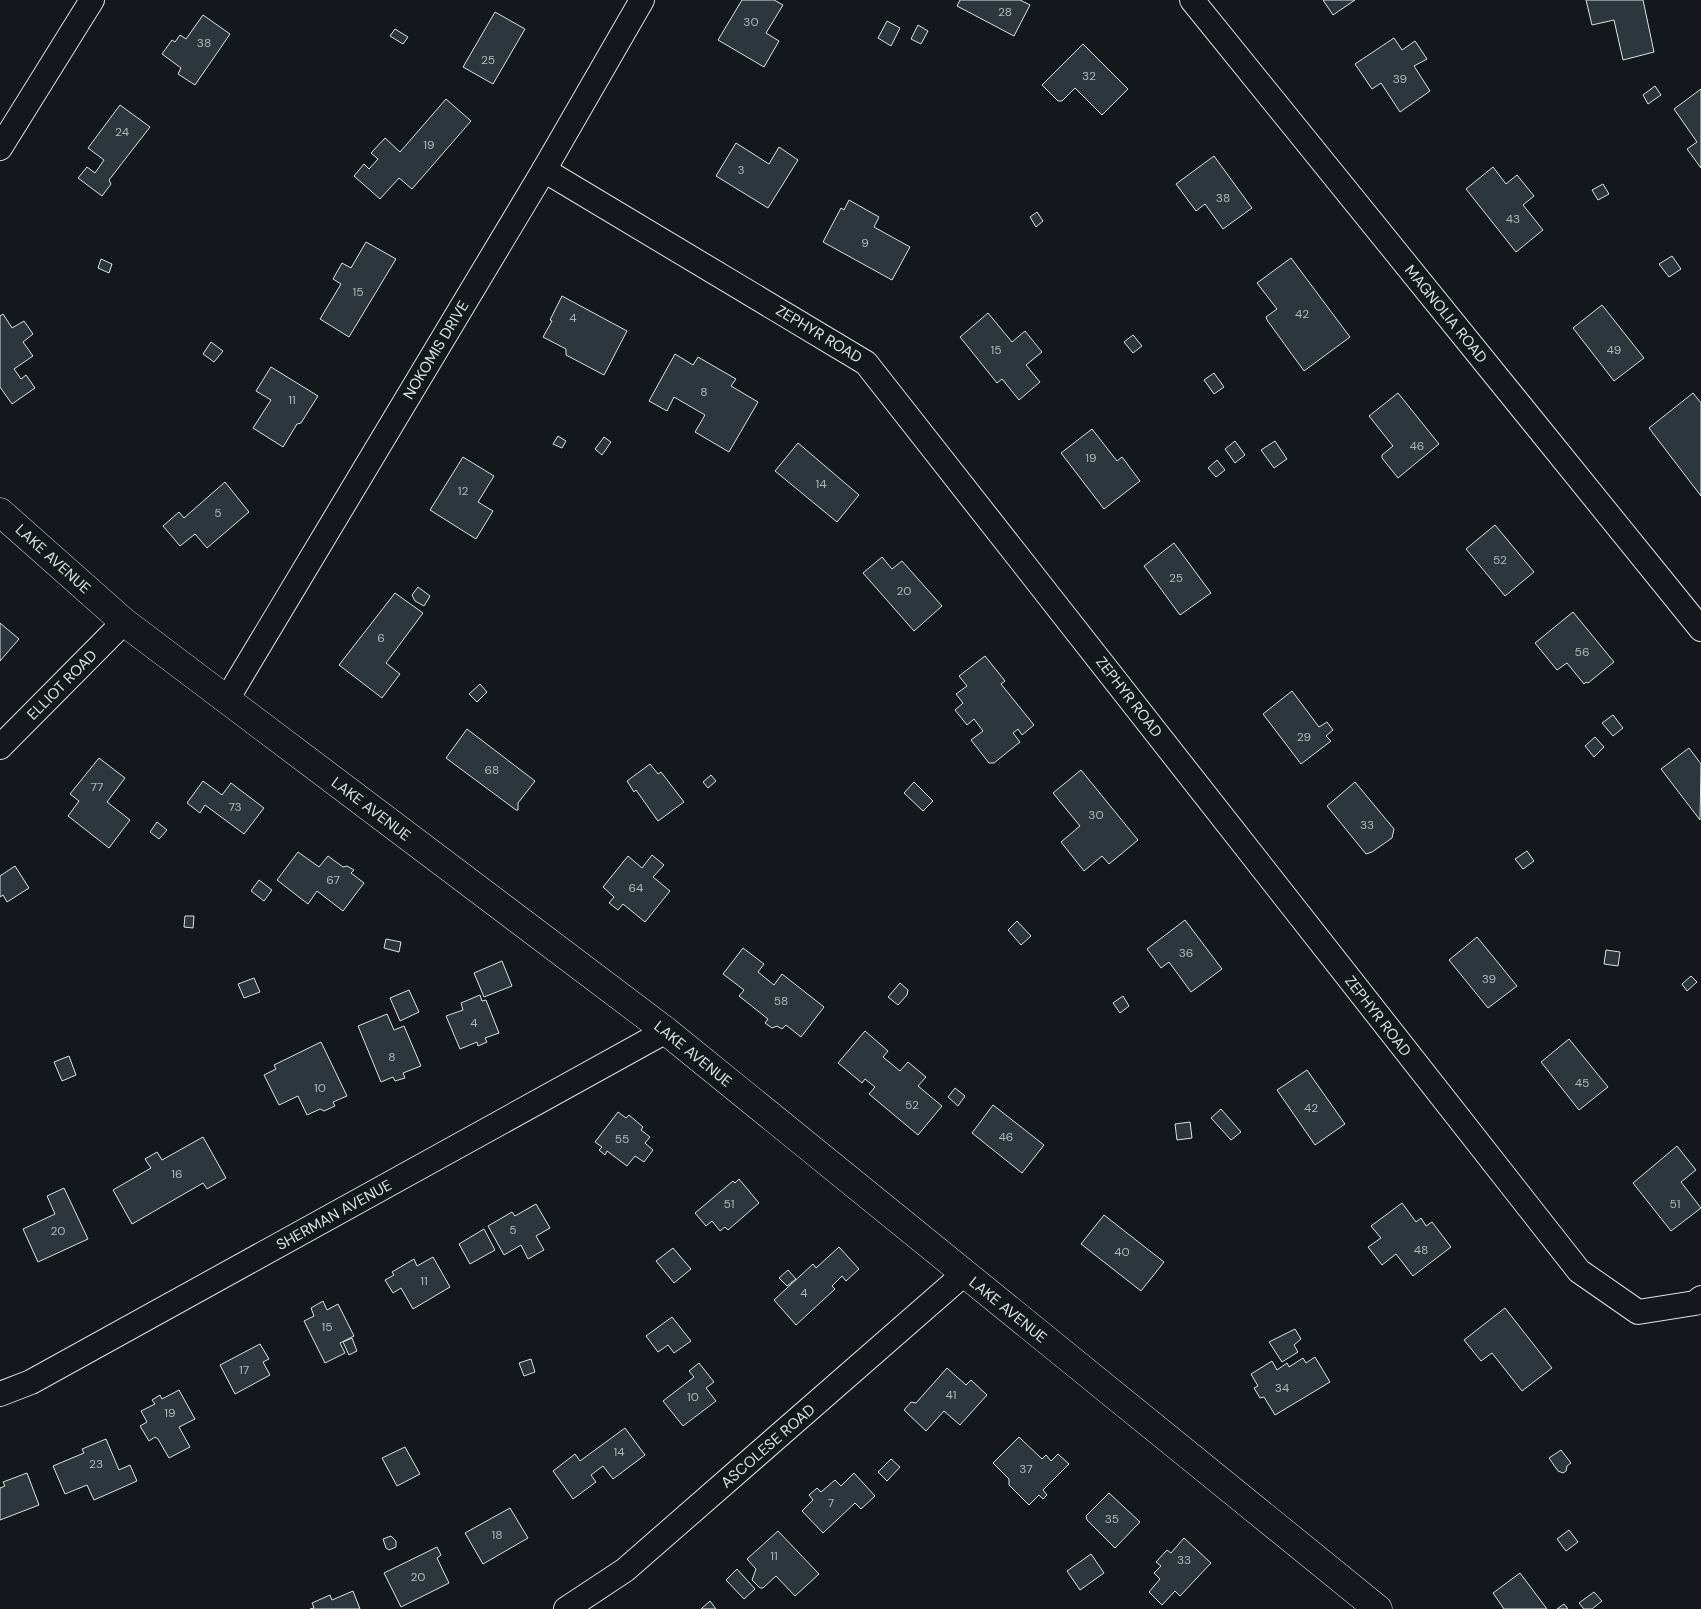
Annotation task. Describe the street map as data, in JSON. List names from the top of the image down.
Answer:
{
  "streets": {
    "street": [
      "MAGNOLIA ROAD",
      "ZEPHYR ROAD",
      "NOKOMIS DRIVE",
      "LAKE AVENUE",
      "ELLIOT ROAD",
      "SHERMAN AVENUE",
      "ASCOLESE ROAD"
    ]
  },
  "crossings": [
    ["ZEPHYR ROAD", "NOKOMIS DRIVE"],
    ["NOKOMIS DRIVE", "LAKE AVENUE"],
    ["LAKE AVENUE", "ELLIOT ROAD"],
    ["LAKE AVENUE", "SHERMAN AVENUE"],
    ["LAKE AVENUE", "ASCOLESE ROAD"]
  ],
  "house_numbers": [
    "28",
    "30",
    "38",
    "25",
    "32",
    "39",
    "24",
    "19",
    "3",
    "38",
    "43",
    "9",
    "15",
    "42",
    "4",
    "15",
    "49",
    "8",
    "11",
    "46",
    "19",
    "14",
    "12",
    "5",
    "52",
    "25",
    "20",
    "6",
    "56",
    "29",
    "68",
    "77",
    "73",
    "30",
    "33",
    "67",
    "64",
    "36",
    "39",
    "58",
    "4",
    "8",
    "45",
    "10",
    "52",
    "42",
    "46",
    "55",
    "16",
    "51",
    "51",
    "5",
    "20",
    "48",
    "40",
    "11",
    "4",
    "15",
    "17",
    "34",
    "41",
    "10",
    "19",
    "14",
    "23",
    "37",
    "7",
    "35",
    "18",
    "11",
    "33",
    "20"
  ]
}
